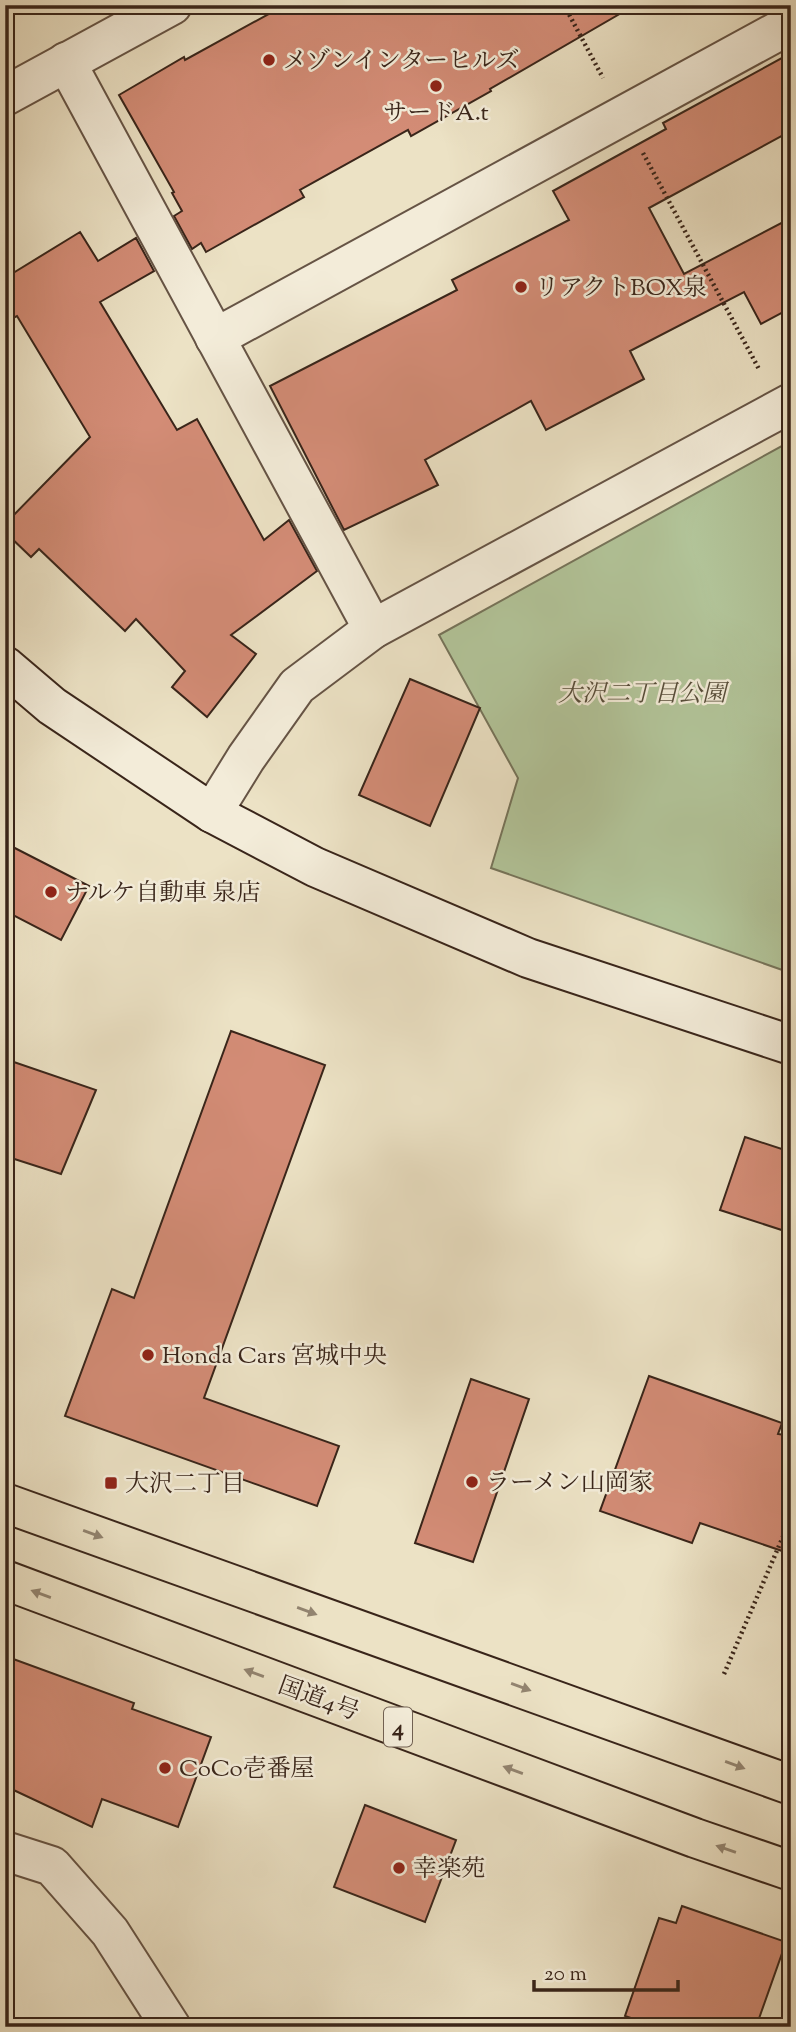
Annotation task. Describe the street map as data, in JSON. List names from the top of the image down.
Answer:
{
  "streets": {
    "highway": ["国道4号", "4"]
  },
  "parks": ["大沢二丁目公園"],
  "places": {
    "other": [
      "メゾンインターヒルズ",
      "サードA.t",
      "リアクトBOX泉",
      "ナルケ自動車 泉店",
      "Honda Cars 宮城中央",
      "ラーメン山岡家",
      "CoCo壱番屋",
      "幸楽苑"
    ],
    "transit": ["大沢二丁目"]
  },
  "scale_bar": "20 m"
}
